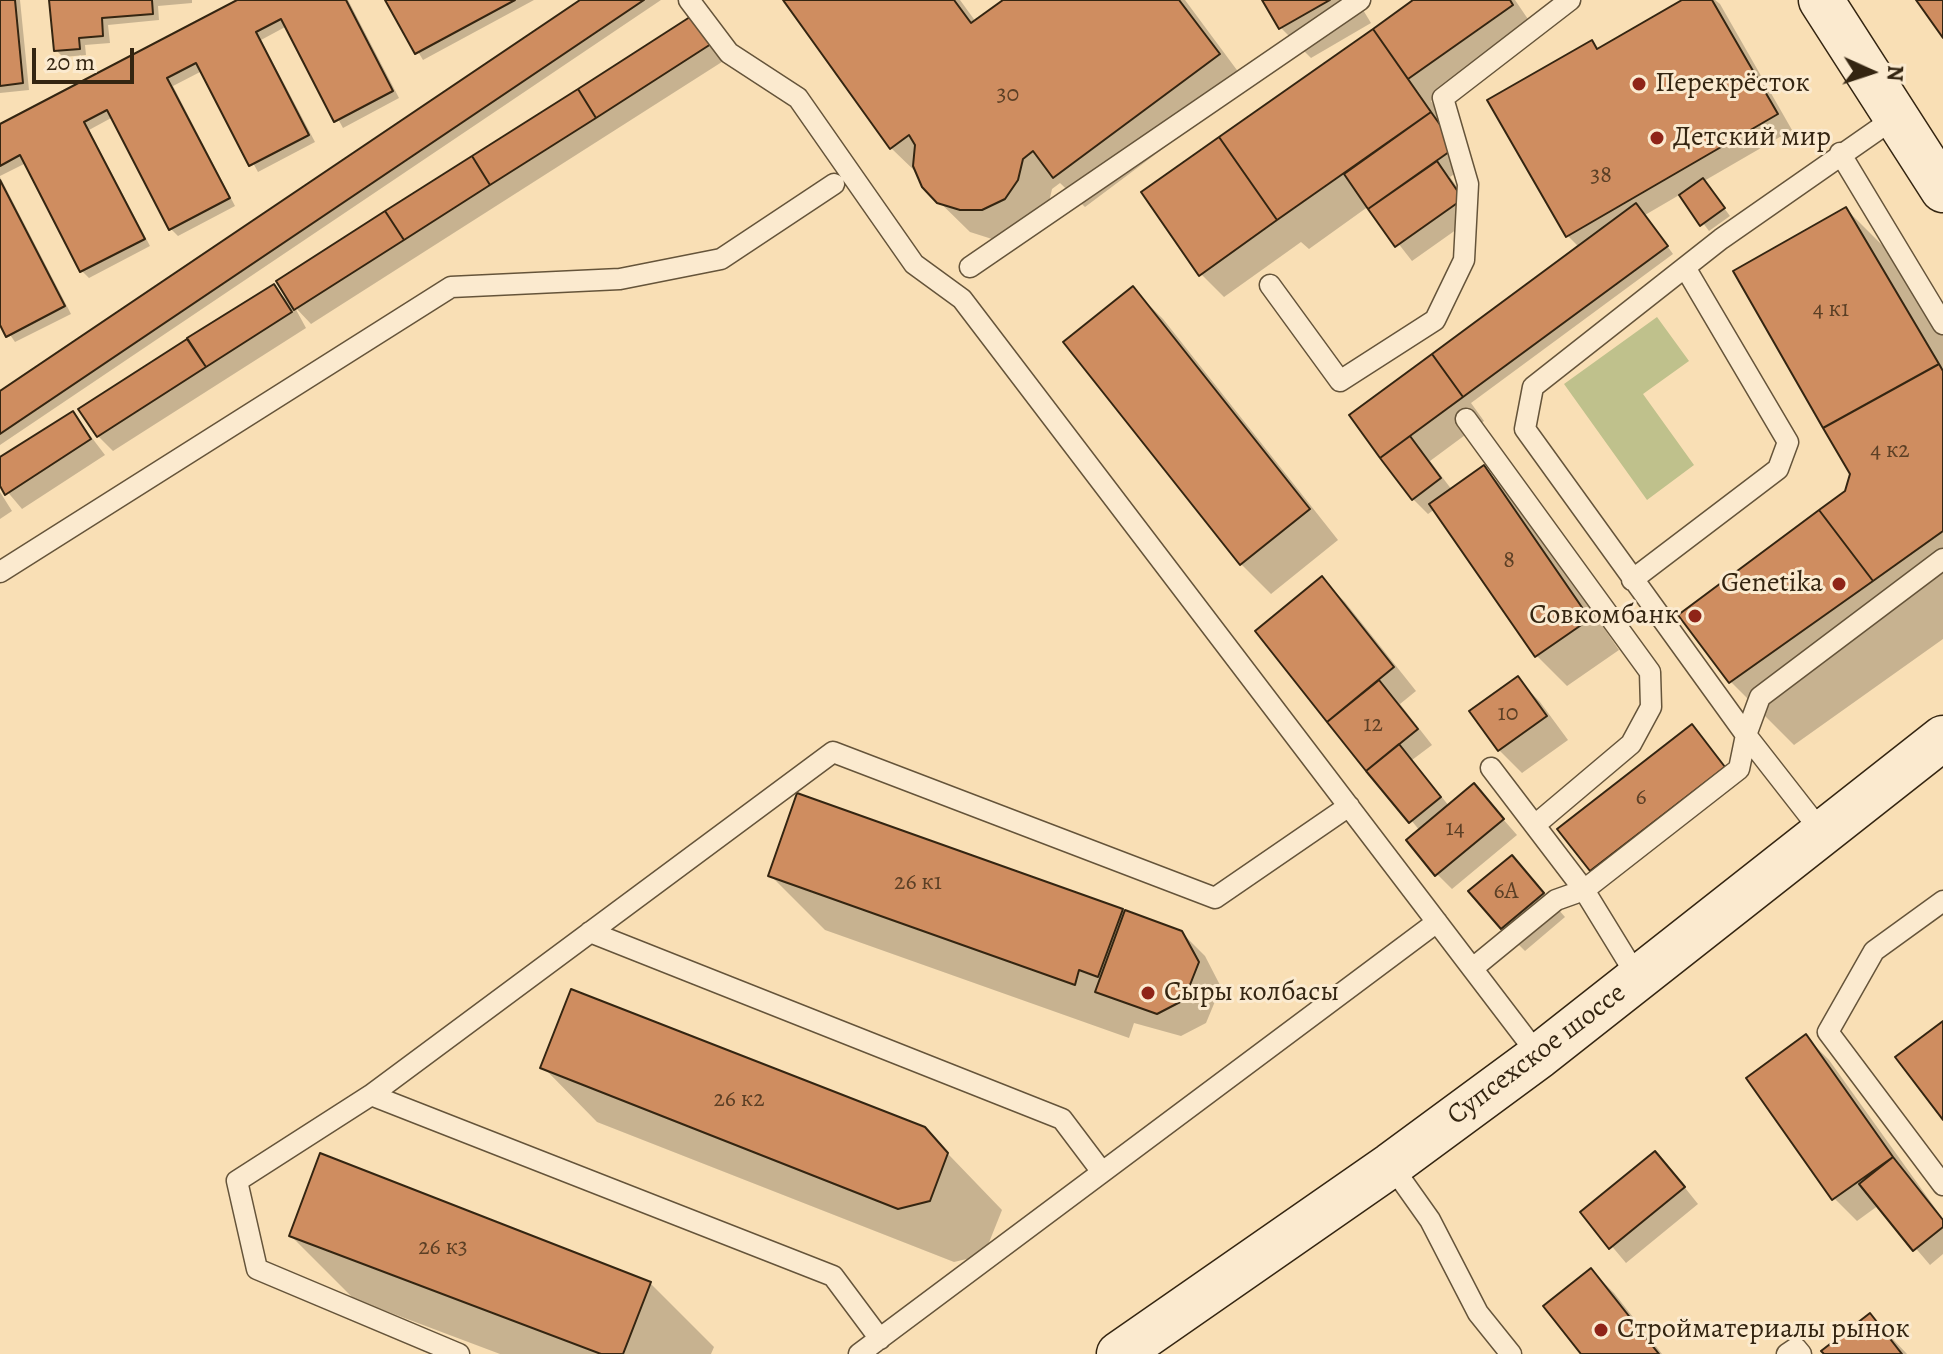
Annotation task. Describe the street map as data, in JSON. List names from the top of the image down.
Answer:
{
  "streets": {
    "main road": ["Супсехское шоссе"]
  },
  "places": [
    "Перекрёсток",
    "Детский мир",
    "Genetika",
    "Совкомбанк",
    "Сыры колбасы",
    "Стройматериалы рынок"
  ],
  "house_numbers": [
    "30",
    "38",
    "4 к1",
    "4 к2",
    "8",
    "10",
    "12",
    "6",
    "14",
    "26 к1",
    "6А",
    "26 к2",
    "26 к3"
  ],
  "scale_bar": "20 m",
  "north": "right"
}
